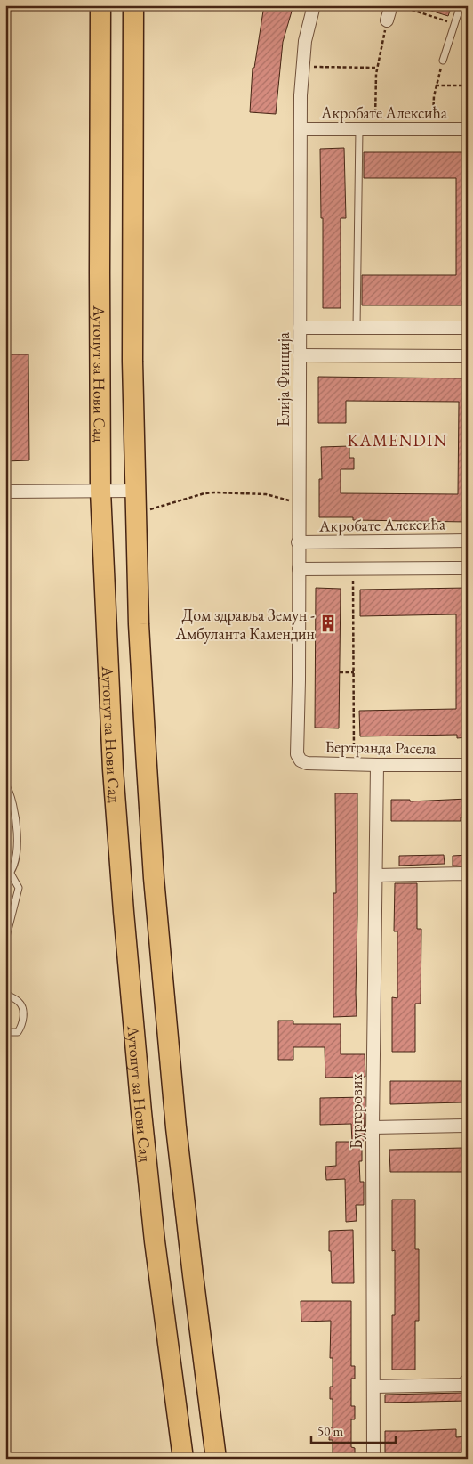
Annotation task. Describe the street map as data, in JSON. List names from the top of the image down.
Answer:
{
  "streets": {
    "main road": ["Аутопут за Нови Сад"],
    "street": [
      "Акробате Алексића",
      "Елија Финција",
      "Бертранда Расела",
      "Бургерових"
    ]
  },
  "crossings": [
    ["Акробате Алексића", "Елија Финција"],
    ["Елија Финција", "Бертранда Расела"],
    ["Бертранда Расела", "Бургерових"]
  ],
  "districts": ["KAMENDIN"],
  "places": {
    "building": ["Дом здравља Земун - Амбуланта Камендин"]
  },
  "scale_bar": "50 m"
}
